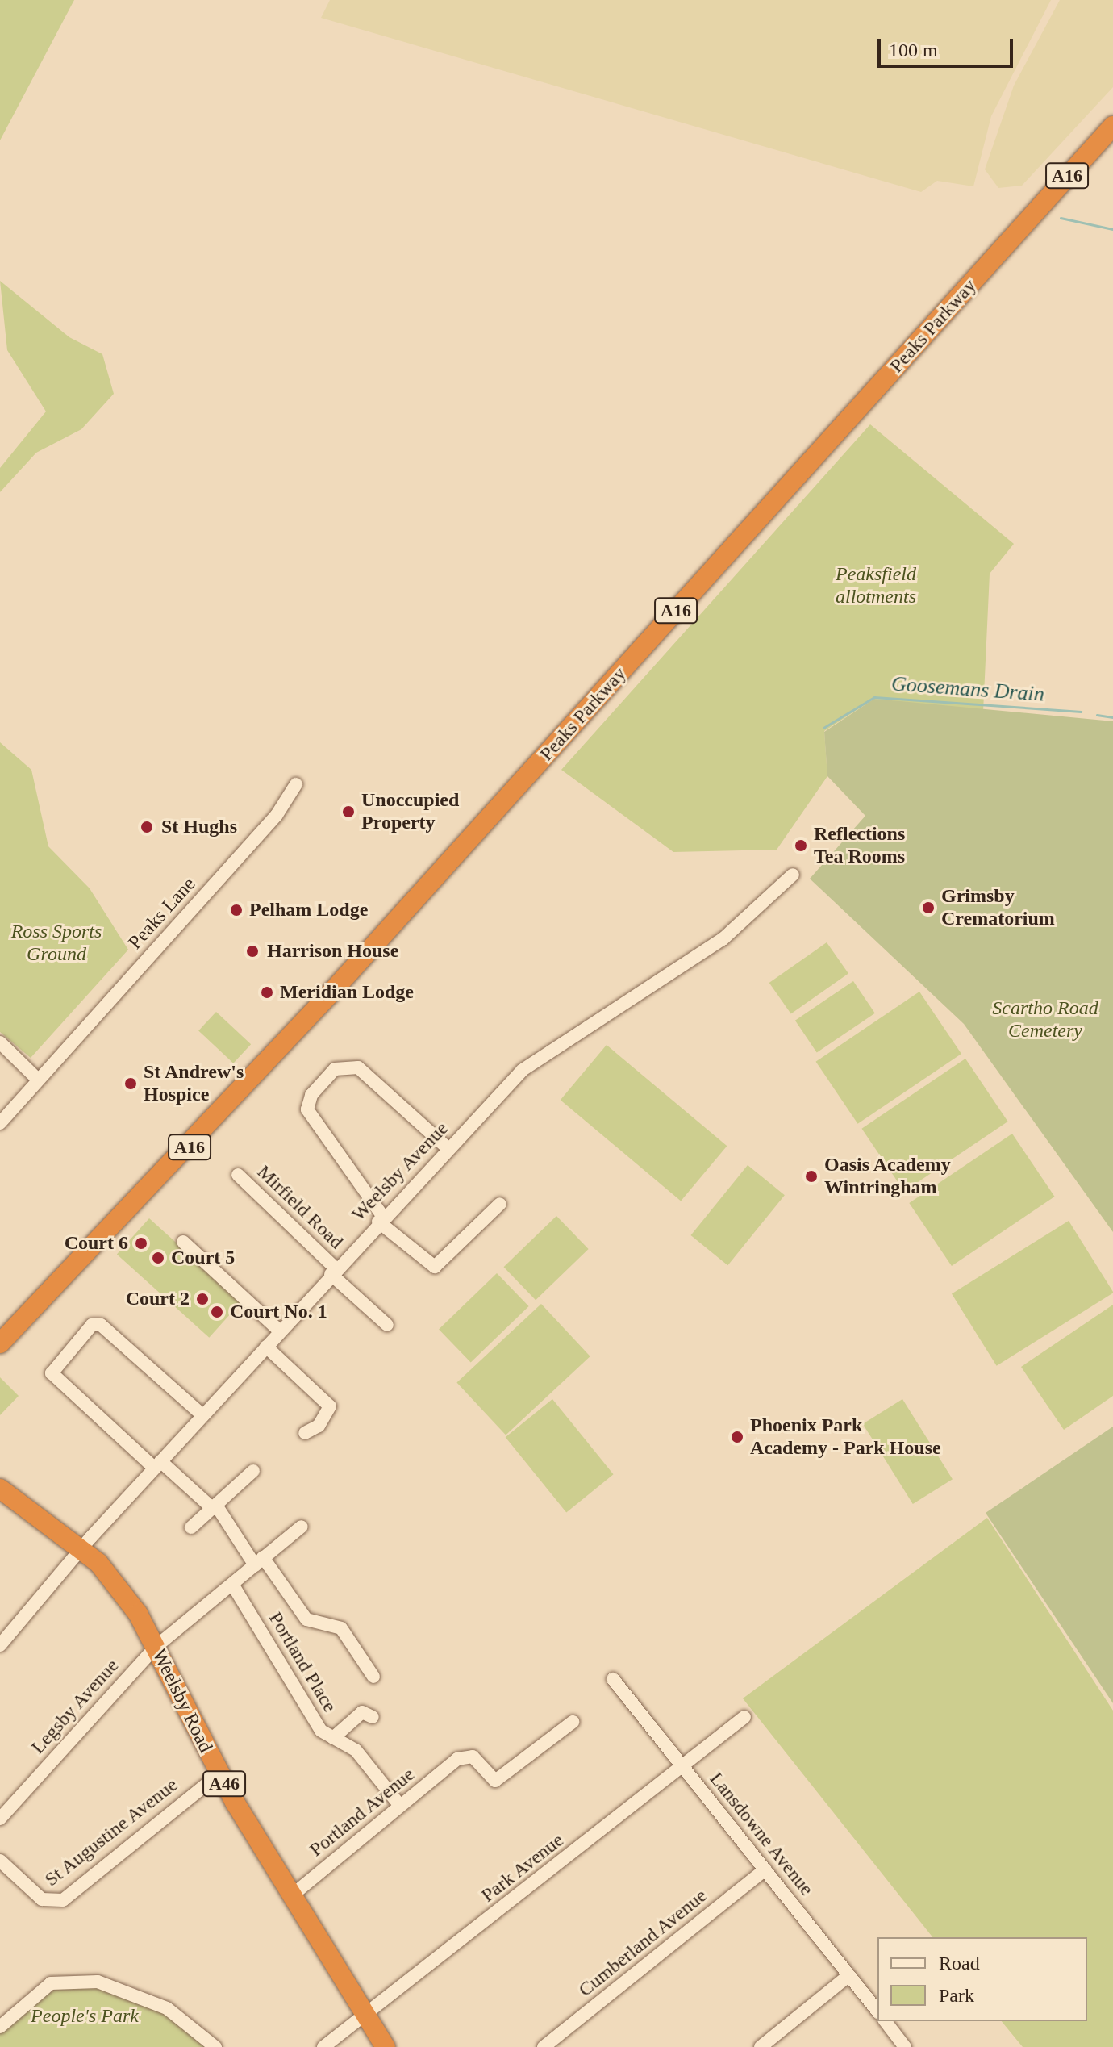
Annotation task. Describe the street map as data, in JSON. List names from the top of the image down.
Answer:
{
  "streets": {
    "highway": [
      "A16",
      "Peaks Parkway",
      "Weelsby Road",
      "A46"
    ],
    "street": [
      "Peaks Lane",
      "Weelsby Avenue",
      "Mirfield Road",
      "Portland Place",
      "Legsby Avenue",
      "Portland Avenue",
      "St Augustine Avenue",
      "Lansdowne Avenue",
      "Park Avenue",
      "Cumberland Avenue"
    ]
  },
  "crossings": [
    ["Weelsby Avenue", "Mirfield Road"],
    ["Weelsby Avenue", "Weelsby Road"],
    ["Portland Place", "Legsby Avenue"],
    ["Portland Place", "Portland Avenue"],
    ["Weelsby Road", "Legsby Avenue"],
    ["Weelsby Road", "Portland Avenue"],
    ["Weelsby Road", "St Augustine Avenue"],
    ["Weelsby Road", "Park Avenue"],
    ["Lansdowne Avenue", "Park Avenue"],
    ["Lansdowne Avenue", "Cumberland Avenue"]
  ],
  "water": ["Goosemans Drain"],
  "parks": [
    "Peaksfield allotments",
    "Ross Sports Ground",
    "Scartho Road Cemetery",
    "People's Park"
  ],
  "places": [
    "Unoccupied Property",
    "St Hughs",
    "Reflections Tea Rooms",
    "Grimsby Crematorium",
    "Pelham Lodge",
    "Harrison House",
    "Meridian Lodge",
    "St Andrew's Hospice",
    "Oasis Academy Wintringham",
    "Court 6",
    "Court 5",
    "Court 2",
    "Court No. 1",
    "Phoenix Park Academy - Park House"
  ],
  "legend": ["Road", "Park"],
  "scale_bar": "100 m"
}
